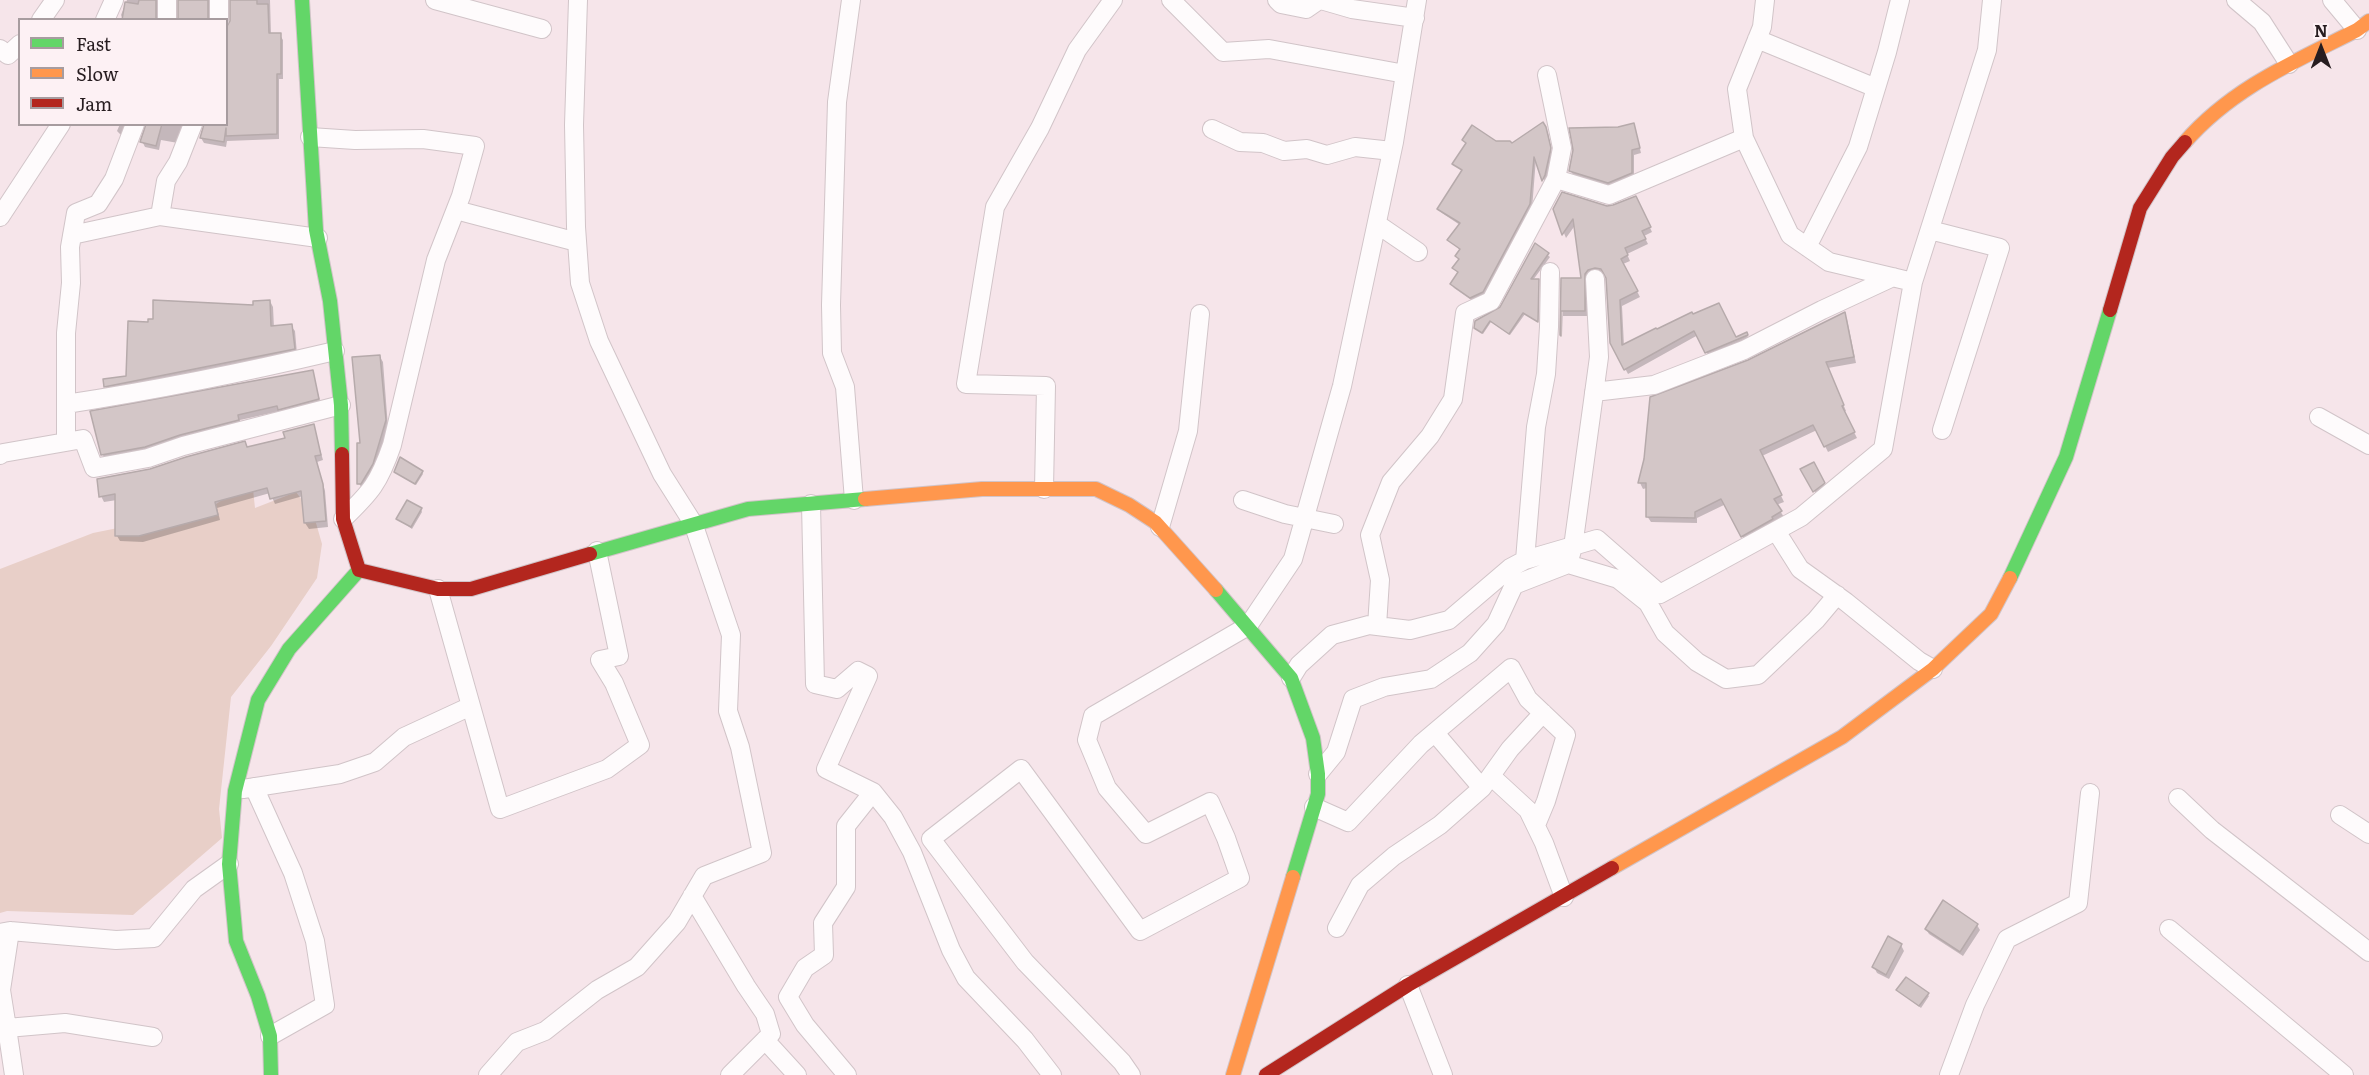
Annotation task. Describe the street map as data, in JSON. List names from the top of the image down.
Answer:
{
  "legend": ["Fast", "Slow", "Jam"],
  "north": "top"
}
